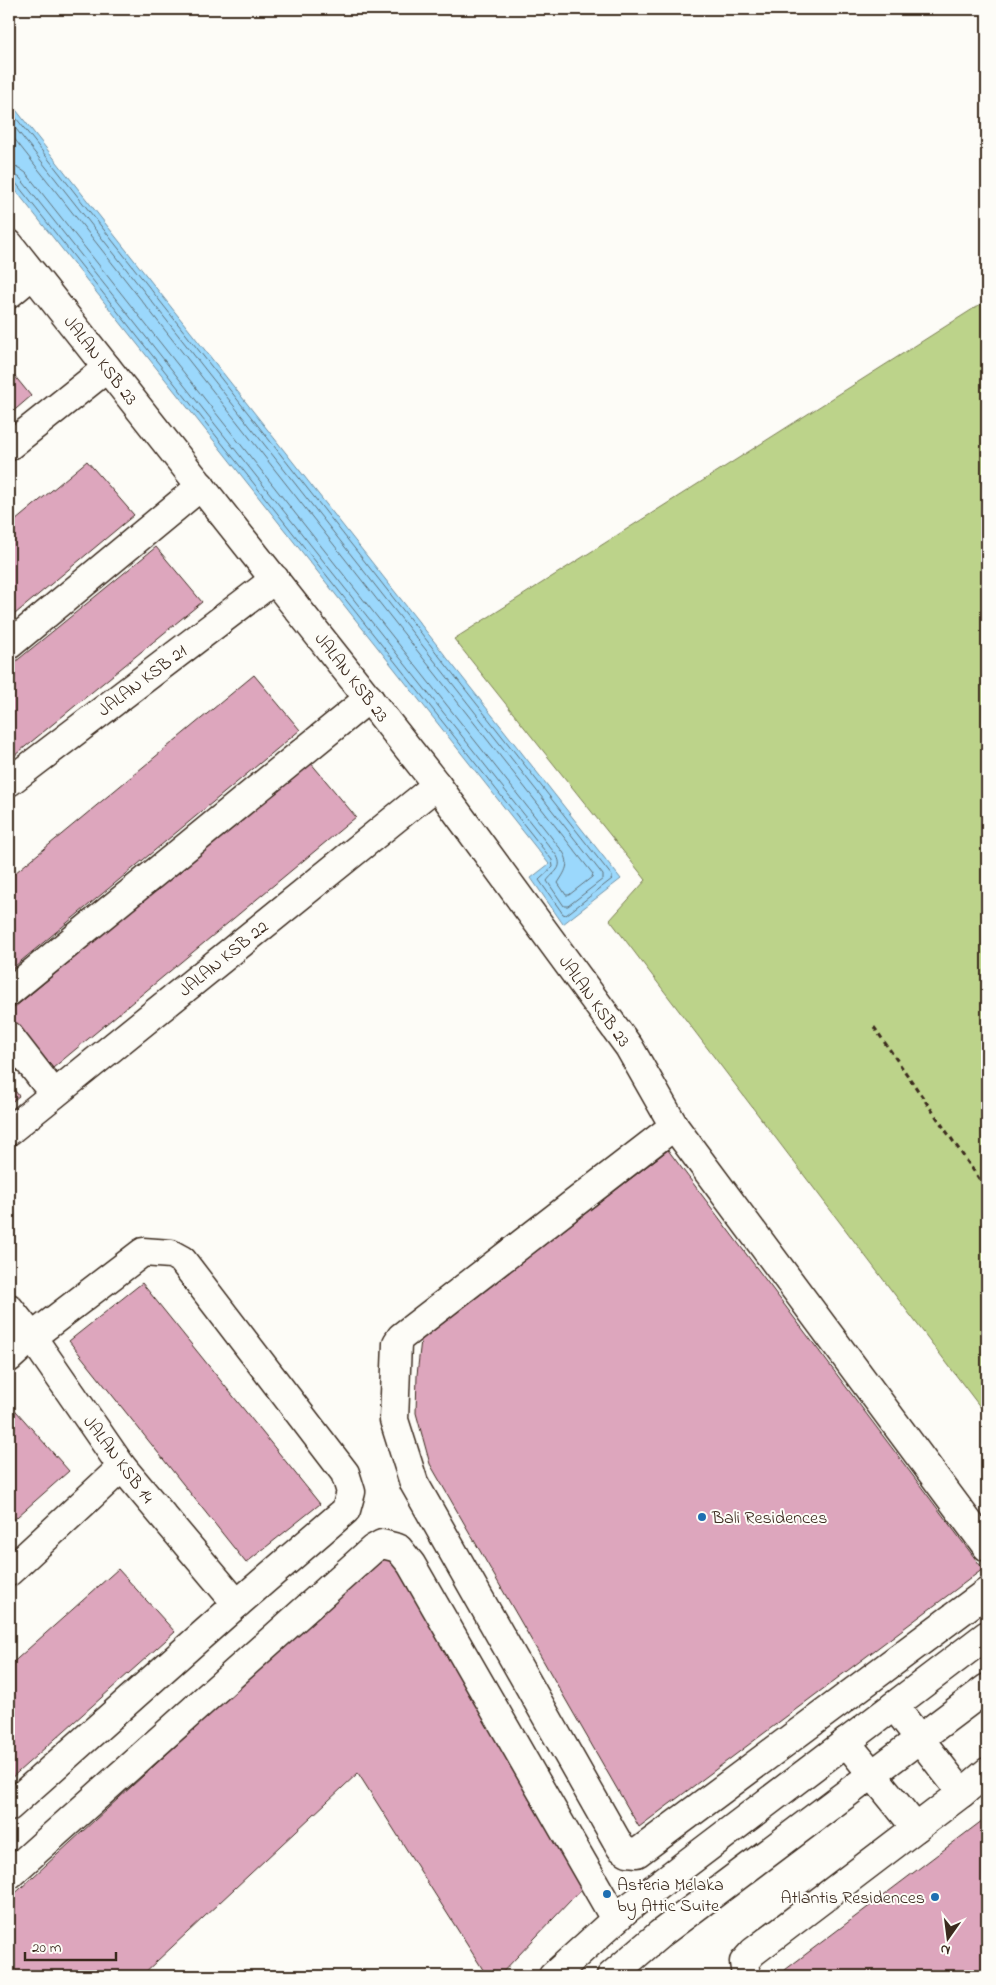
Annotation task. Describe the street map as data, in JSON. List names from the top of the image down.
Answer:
{
  "streets": {
    "street": [
      "JALAN KSB 23",
      "JALAN KSB 21",
      "JALAN KSB 22",
      "JALAN KSB 14"
    ]
  },
  "crossings": [
    ["JALAN KSB 23", "JALAN KSB 21"],
    ["JALAN KSB 23", "JALAN KSB 22"]
  ],
  "places": ["Bali Residences", "Asteria Melaka by Attic Suite", "Atlantis Residences"],
  "scale_bar": "20 m",
  "north": "bottom"
}
